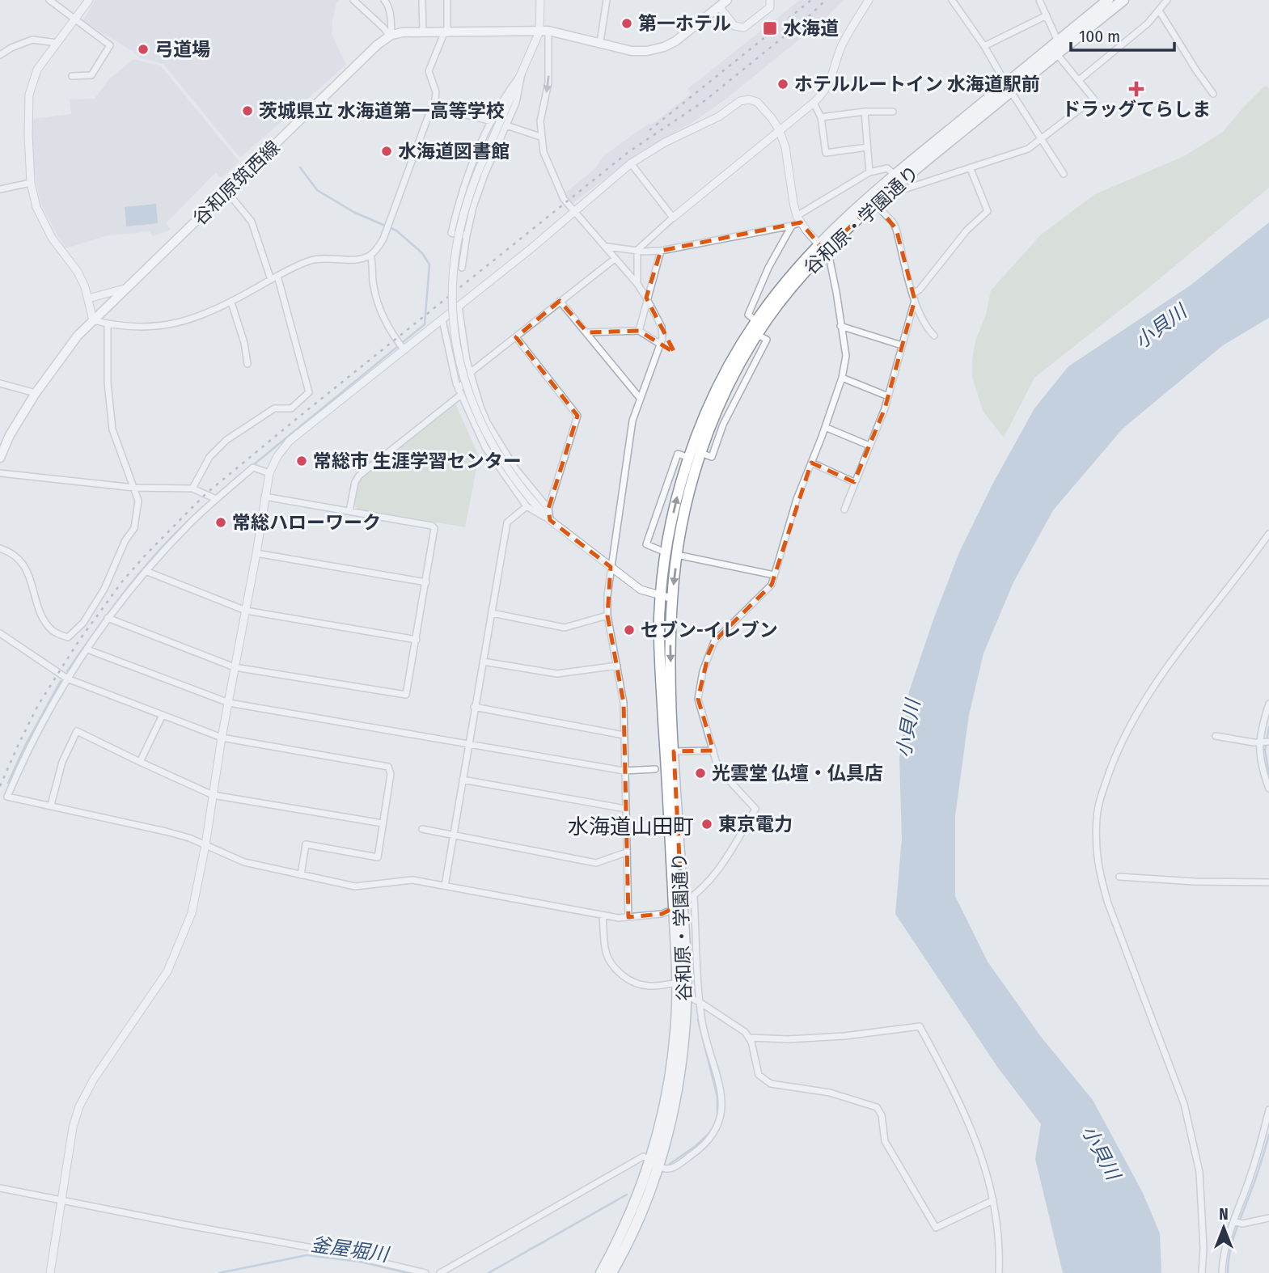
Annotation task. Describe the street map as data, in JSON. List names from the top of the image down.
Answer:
{
  "streets": {
    "highway": ["谷和原・学園通り"],
    "main road": ["谷和原筑西線"]
  },
  "districts": ["水海道山田町"],
  "water": ["小貝川", "釜屋堀川"],
  "places": {
    "other": [
      "第一ホテル",
      "弓道場",
      "ホテルルートイン 水海道駅前",
      "茨城県立 水海道第一高等学校",
      "水海道図書館",
      "常総市 生涯学習センター",
      "常総ハローワーク",
      "セブン-イレブン",
      "光雲堂 仏壇・仏具店",
      "東京電力"
    ],
    "transit": ["水海道"],
    "health": ["ドラッグてらしま"]
  },
  "scale_bar": "100 m",
  "north": "top"
}
